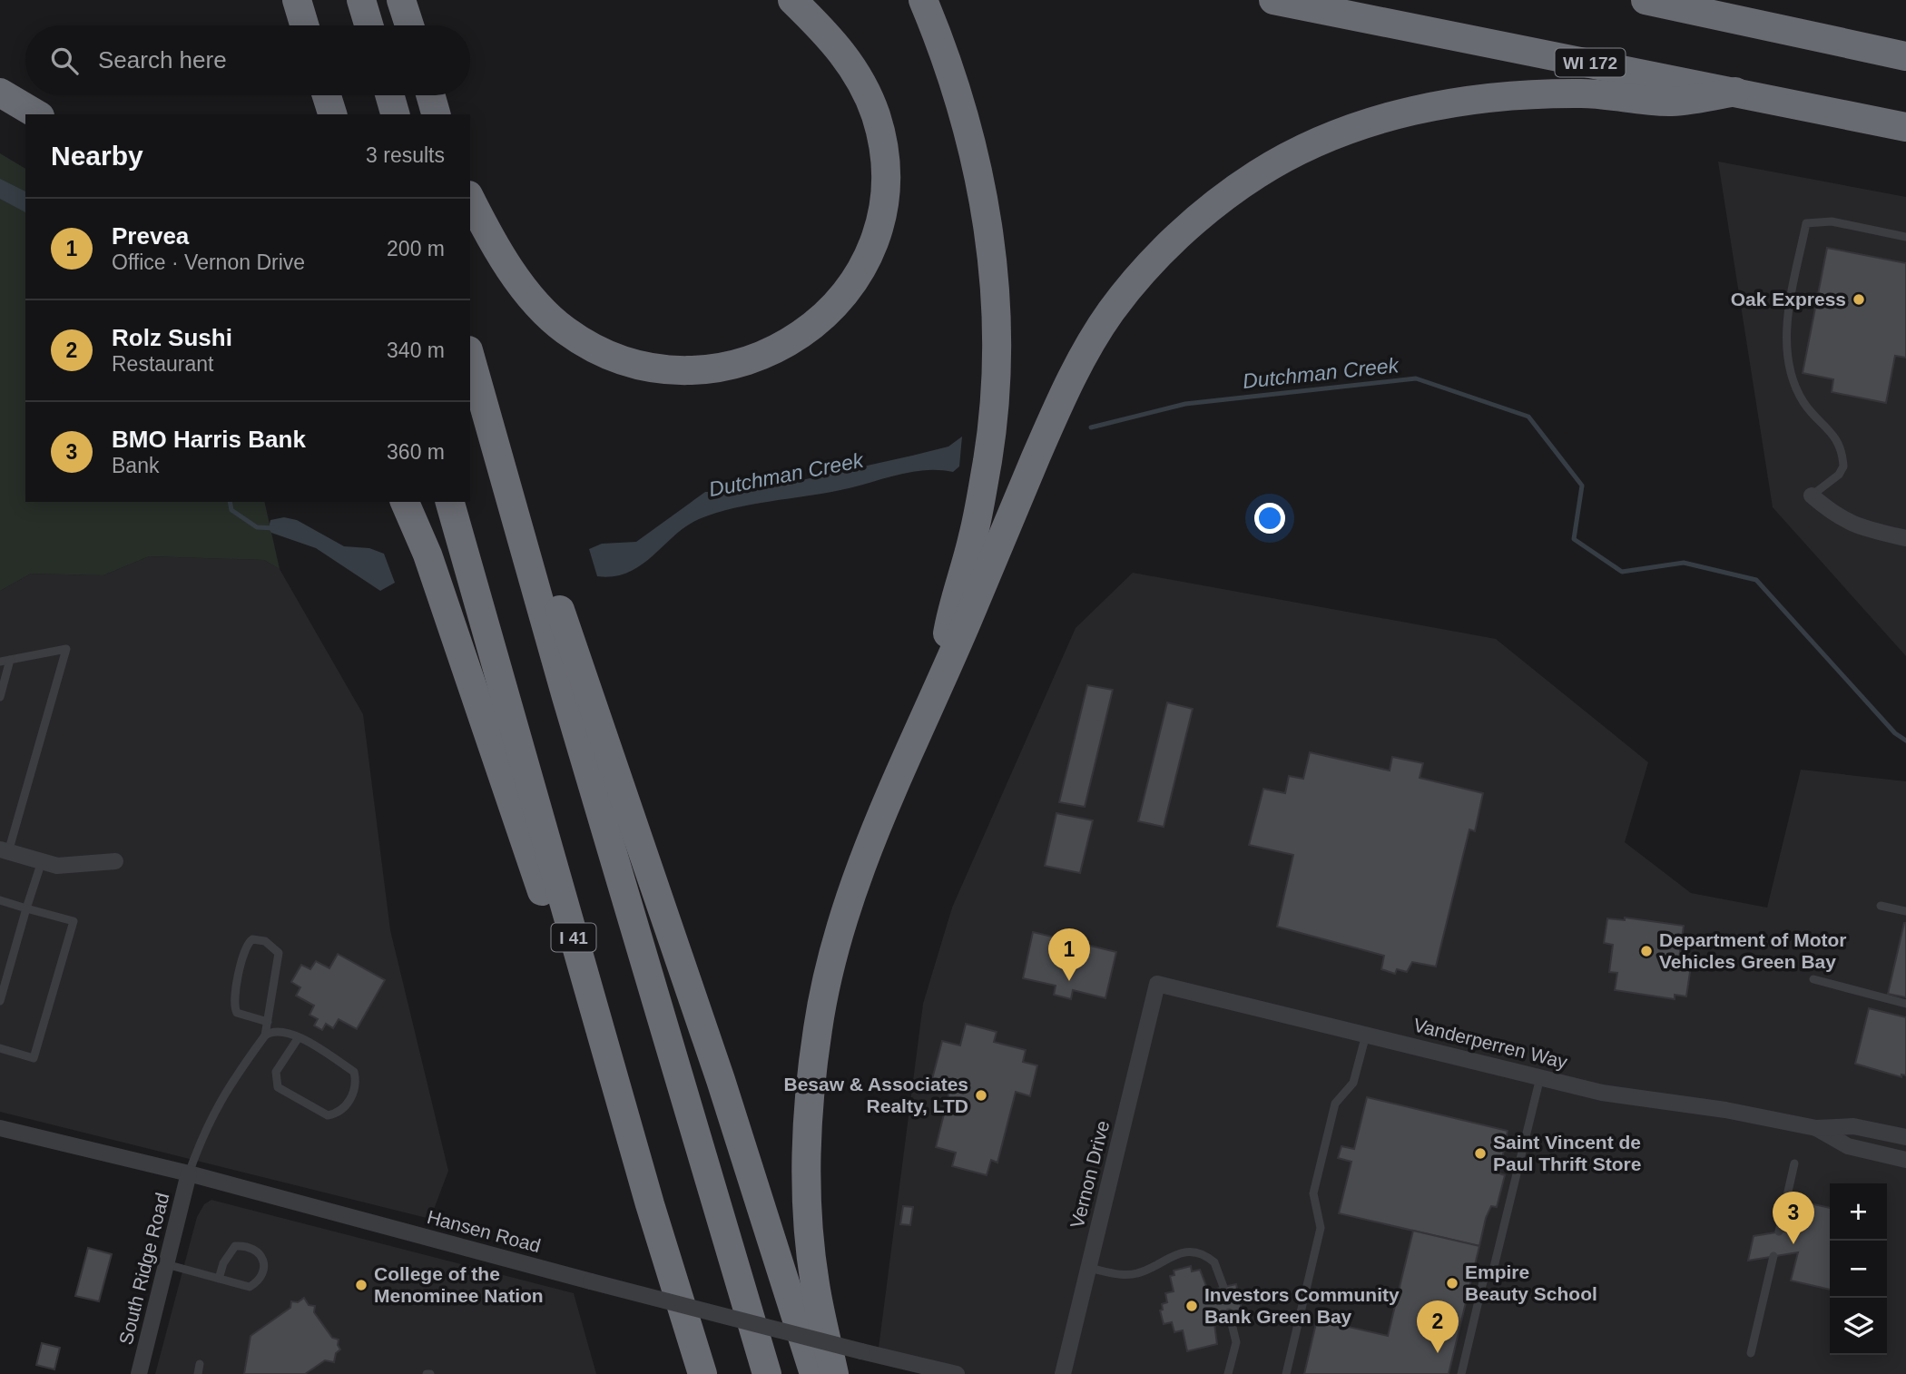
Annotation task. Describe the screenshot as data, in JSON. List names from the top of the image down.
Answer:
{
  "streets": {
    "highway": ["WI 172", "I 41"],
    "street": [
      "Vanderperren Way",
      "Vernon Drive",
      "Hansen Road",
      "South Ridge Road"
    ]
  },
  "crossings": [
    ["Vanderperren Way", "Vernon Drive"],
    ["Hansen Road", "South Ridge Road"]
  ],
  "water": ["Dutchman Creek"],
  "places": [
    "Oak Express",
    "Department of Motor Vehicles Green Bay",
    "Besaw & Associates Realty, LTD",
    "Saint Vincent de Paul Thrift Store",
    "Empire Beauty School",
    "College of the Menominee Nation",
    "Investors Community Bank Green Bay"
  ],
  "page": {
    "search": "Search here",
    "heading": ["Nearby", "3 results"],
    "list": [
      {
        "mark": "1",
        "name": "Prevea",
        "note": "Office · Vernon Drive",
        "value": "200 m"
      },
      {
        "mark": "2",
        "name": "Rolz Sushi",
        "note": "Restaurant",
        "value": "340 m"
      },
      {
        "mark": "3",
        "name": "BMO Harris Bank",
        "note": "Bank",
        "value": "360 m"
      }
    ],
    "pins": ["1", "3", "2"],
    "map_buttons": ["+", "−"]
  }
}
